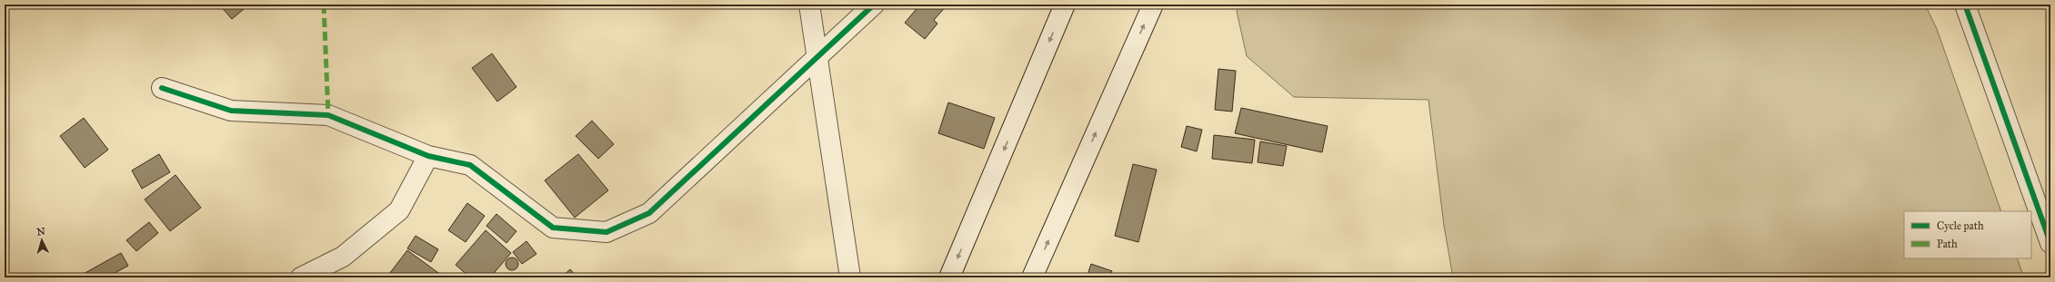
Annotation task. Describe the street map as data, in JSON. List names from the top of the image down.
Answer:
{
  "legend": ["Cycle path", "Path"],
  "north": "top"
}
